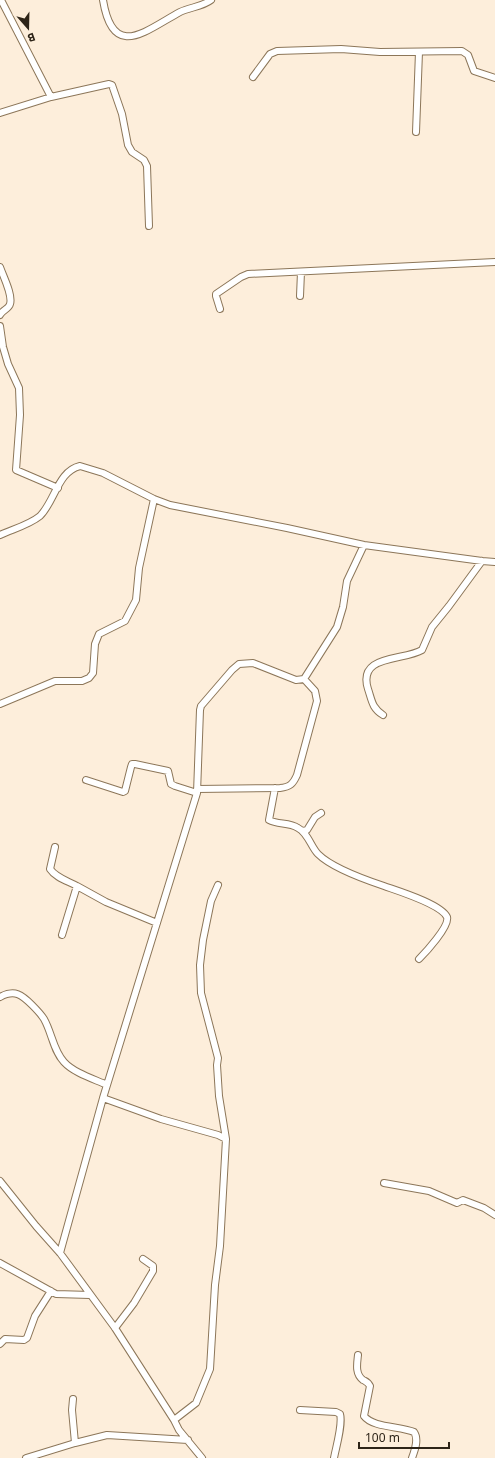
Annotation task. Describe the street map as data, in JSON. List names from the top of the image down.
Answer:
{
  "scale_bar": "100 m",
  "north": "bottom"
}
